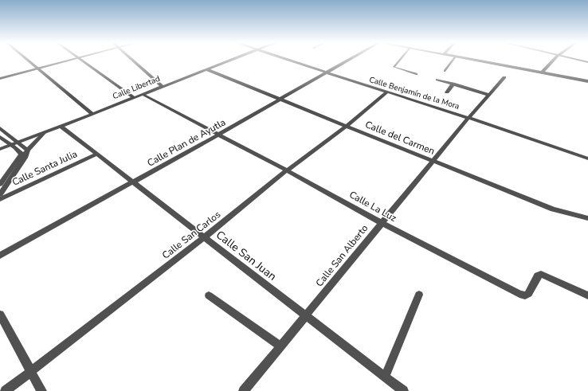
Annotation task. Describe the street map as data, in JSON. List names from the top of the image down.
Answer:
{
  "streets": {
    "street": [
      "Calle Libertad",
      "Calle Benjamín de la Mora",
      "Calle del Carmen",
      "Calle Plan de Ayutla",
      "Calle Santa Julia",
      "Calle La Luz",
      "Calle San Carlos",
      "Calle San Juan",
      "Calle San Alberto"
    ]
  },
  "crossings": [
    ["Calle Libertad", "Calle del Carmen"],
    ["Calle Libertad", "Calle La Luz"],
    ["Calle Libertad", "Calle San Juan"],
    ["Calle Benjamín de la Mora", "Calle Plan de Ayutla"],
    ["Calle Benjamín de la Mora", "Calle San Carlos"],
    ["Calle Benjamín de la Mora", "Calle San Alberto"],
    ["Calle del Carmen", "Calle Plan de Ayutla"],
    ["Calle del Carmen", "Calle San Carlos"],
    ["Calle del Carmen", "Calle San Alberto"],
    ["Calle Plan de Ayutla", "Calle La Luz"],
    ["Calle Plan de Ayutla", "Calle San Juan"],
    ["Calle Santa Julia", "Calle San Juan"],
    ["Calle La Luz", "Calle San Carlos"],
    ["Calle La Luz", "Calle San Alberto"],
    ["Calle San Carlos", "Calle San Juan"],
    ["Calle San Juan", "Calle San Alberto"]
  ]
}
